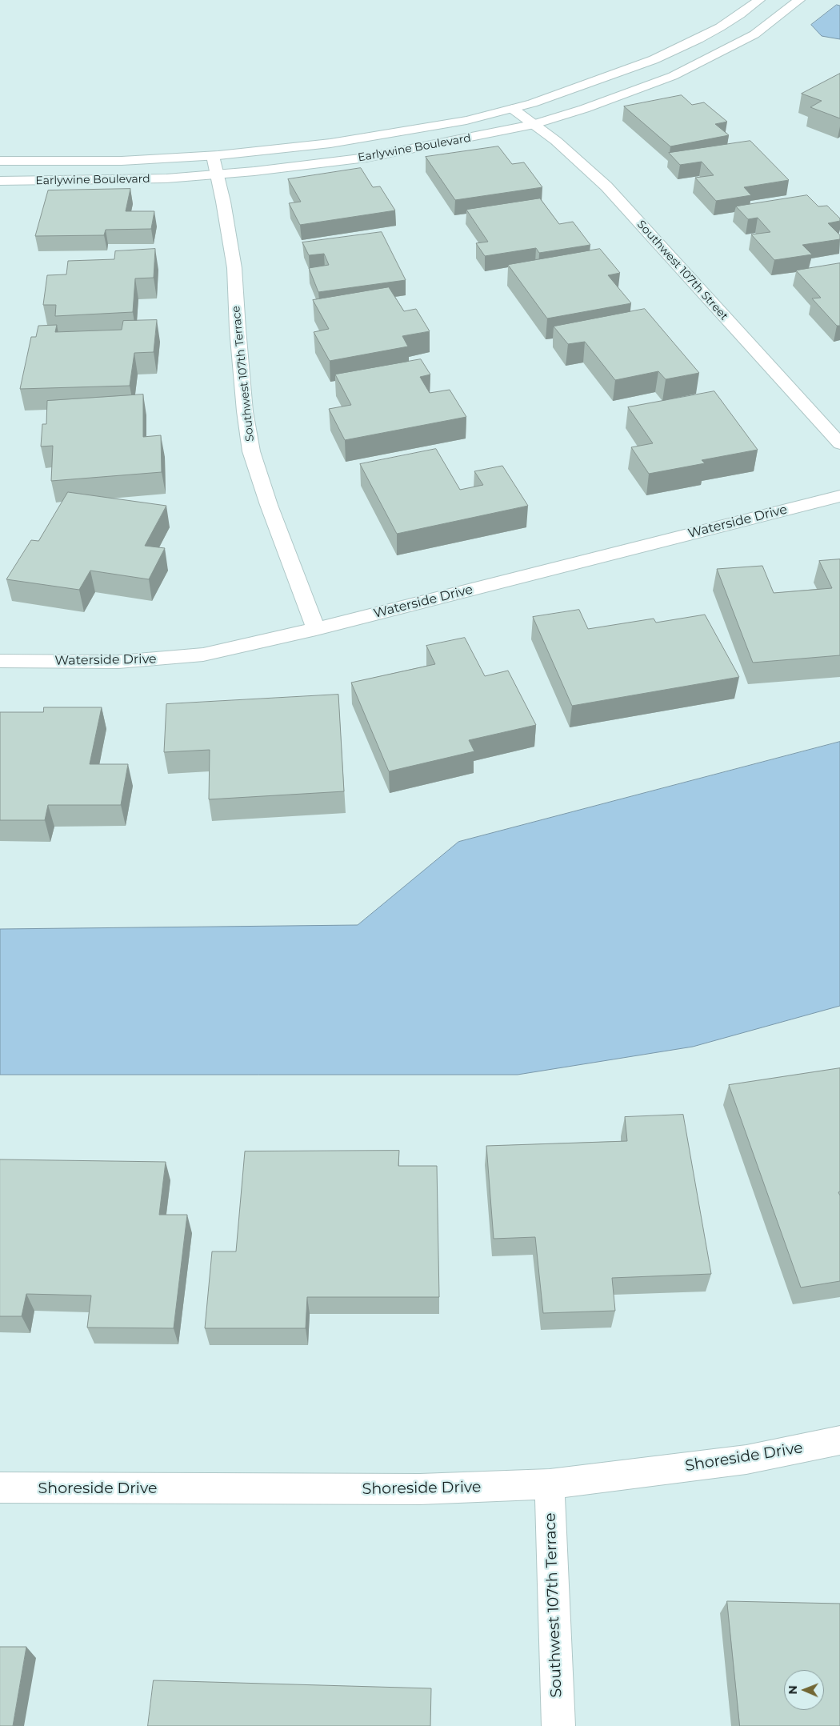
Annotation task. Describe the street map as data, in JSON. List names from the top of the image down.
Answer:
{
  "streets": {
    "street": [
      "Earlywine Boulevard",
      "Southwest 107th Street",
      "Southwest 107th Terrace",
      "Waterside Drive",
      "Shoreside Drive"
    ]
  },
  "crossings": [
    ["Earlywine Boulevard", "Southwest 107th Street"],
    ["Earlywine Boulevard", "Southwest 107th Terrace"],
    ["Southwest 107th Terrace", "Waterside Drive"],
    ["Southwest 107th Terrace", "Shoreside Drive"]
  ],
  "north": "left"
}
